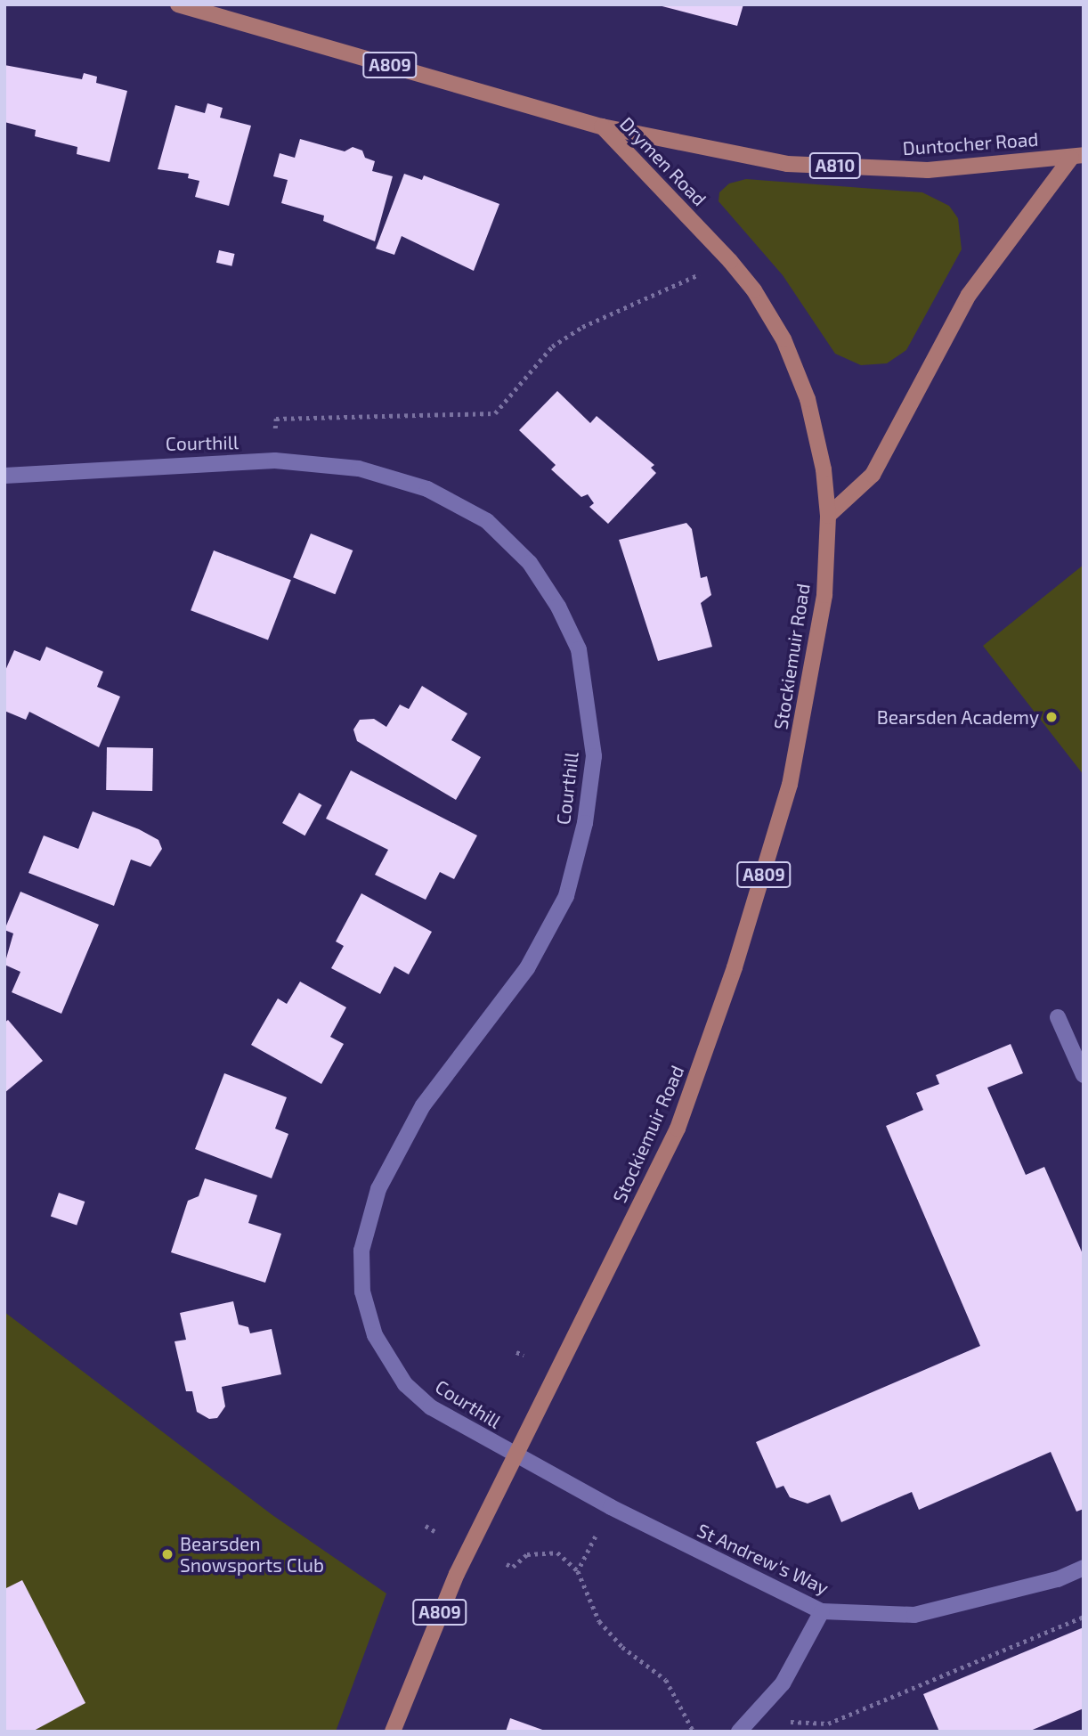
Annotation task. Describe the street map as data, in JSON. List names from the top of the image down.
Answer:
{
  "streets": {
    "main road": [
      "A809",
      "Duntocher Road",
      "Drymen Road",
      "A810",
      "Stockiemuir Road"
    ],
    "street": ["Courthill", "St Andrew's Way"]
  },
  "crossings": [
    ["Duntocher Road", "Drymen Road"],
    ["Drymen Road", "Stockiemuir Road"],
    ["Courthill", "Stockiemuir Road"],
    ["Courthill", "St Andrew's Way"],
    ["Stockiemuir Road", "St Andrew's Way"]
  ],
  "places": ["Bearsden Academy", "Bearsden Snowsports Club"]
}
